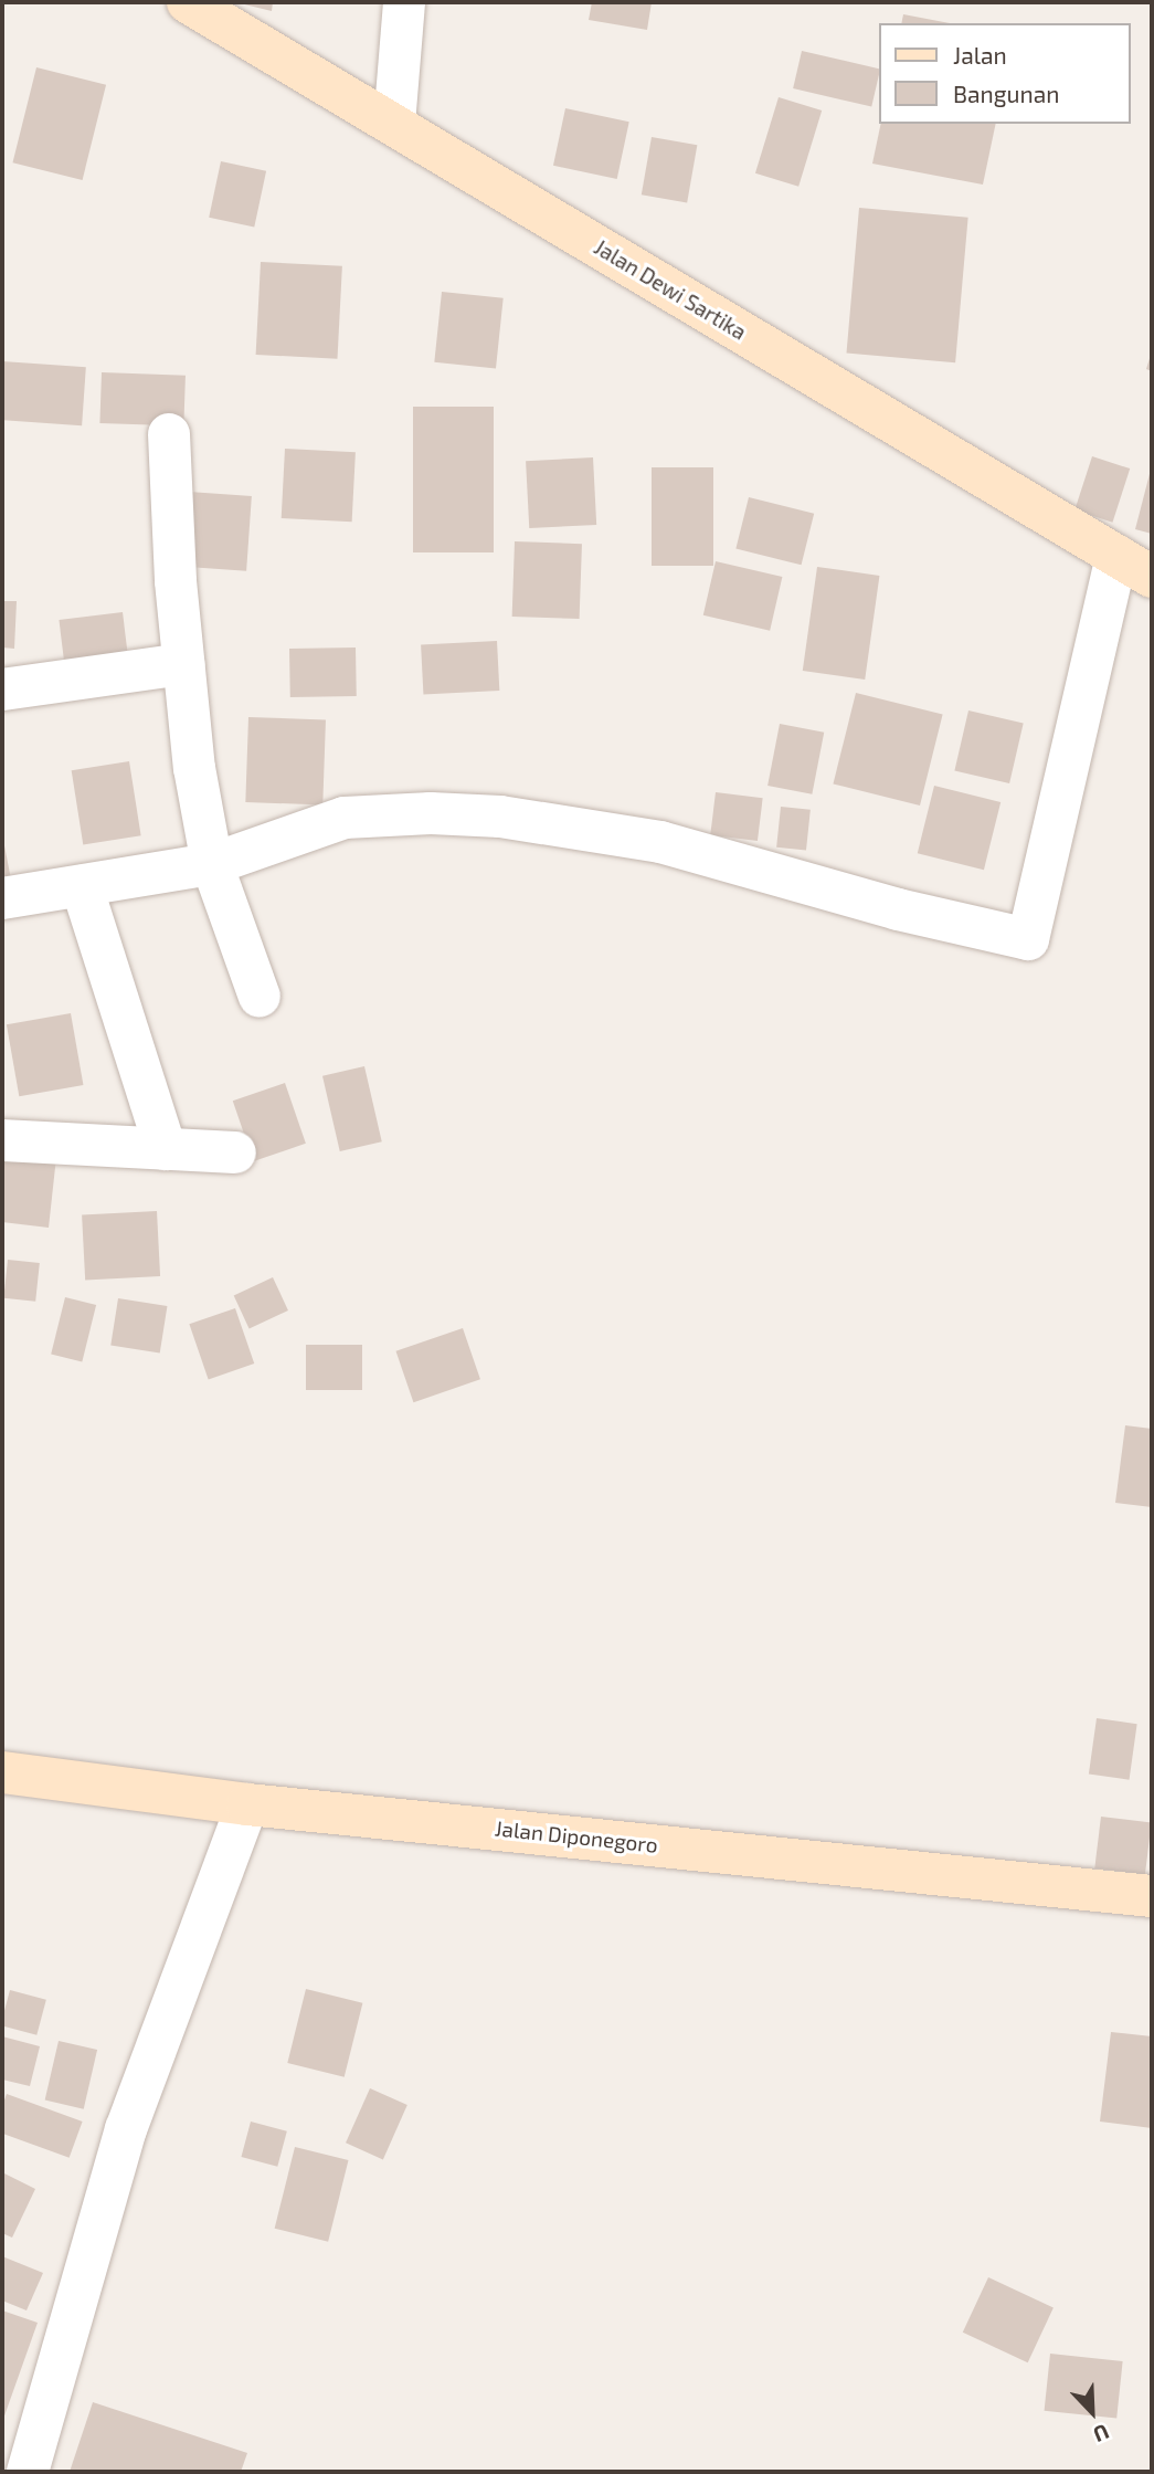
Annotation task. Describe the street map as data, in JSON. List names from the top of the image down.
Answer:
{
  "streets": {
    "street": ["Jalan Dewi Sartika", "Jalan Diponegoro"]
  },
  "legend": ["Jalan", "Bangunan"],
  "north": "bottom right"
}
